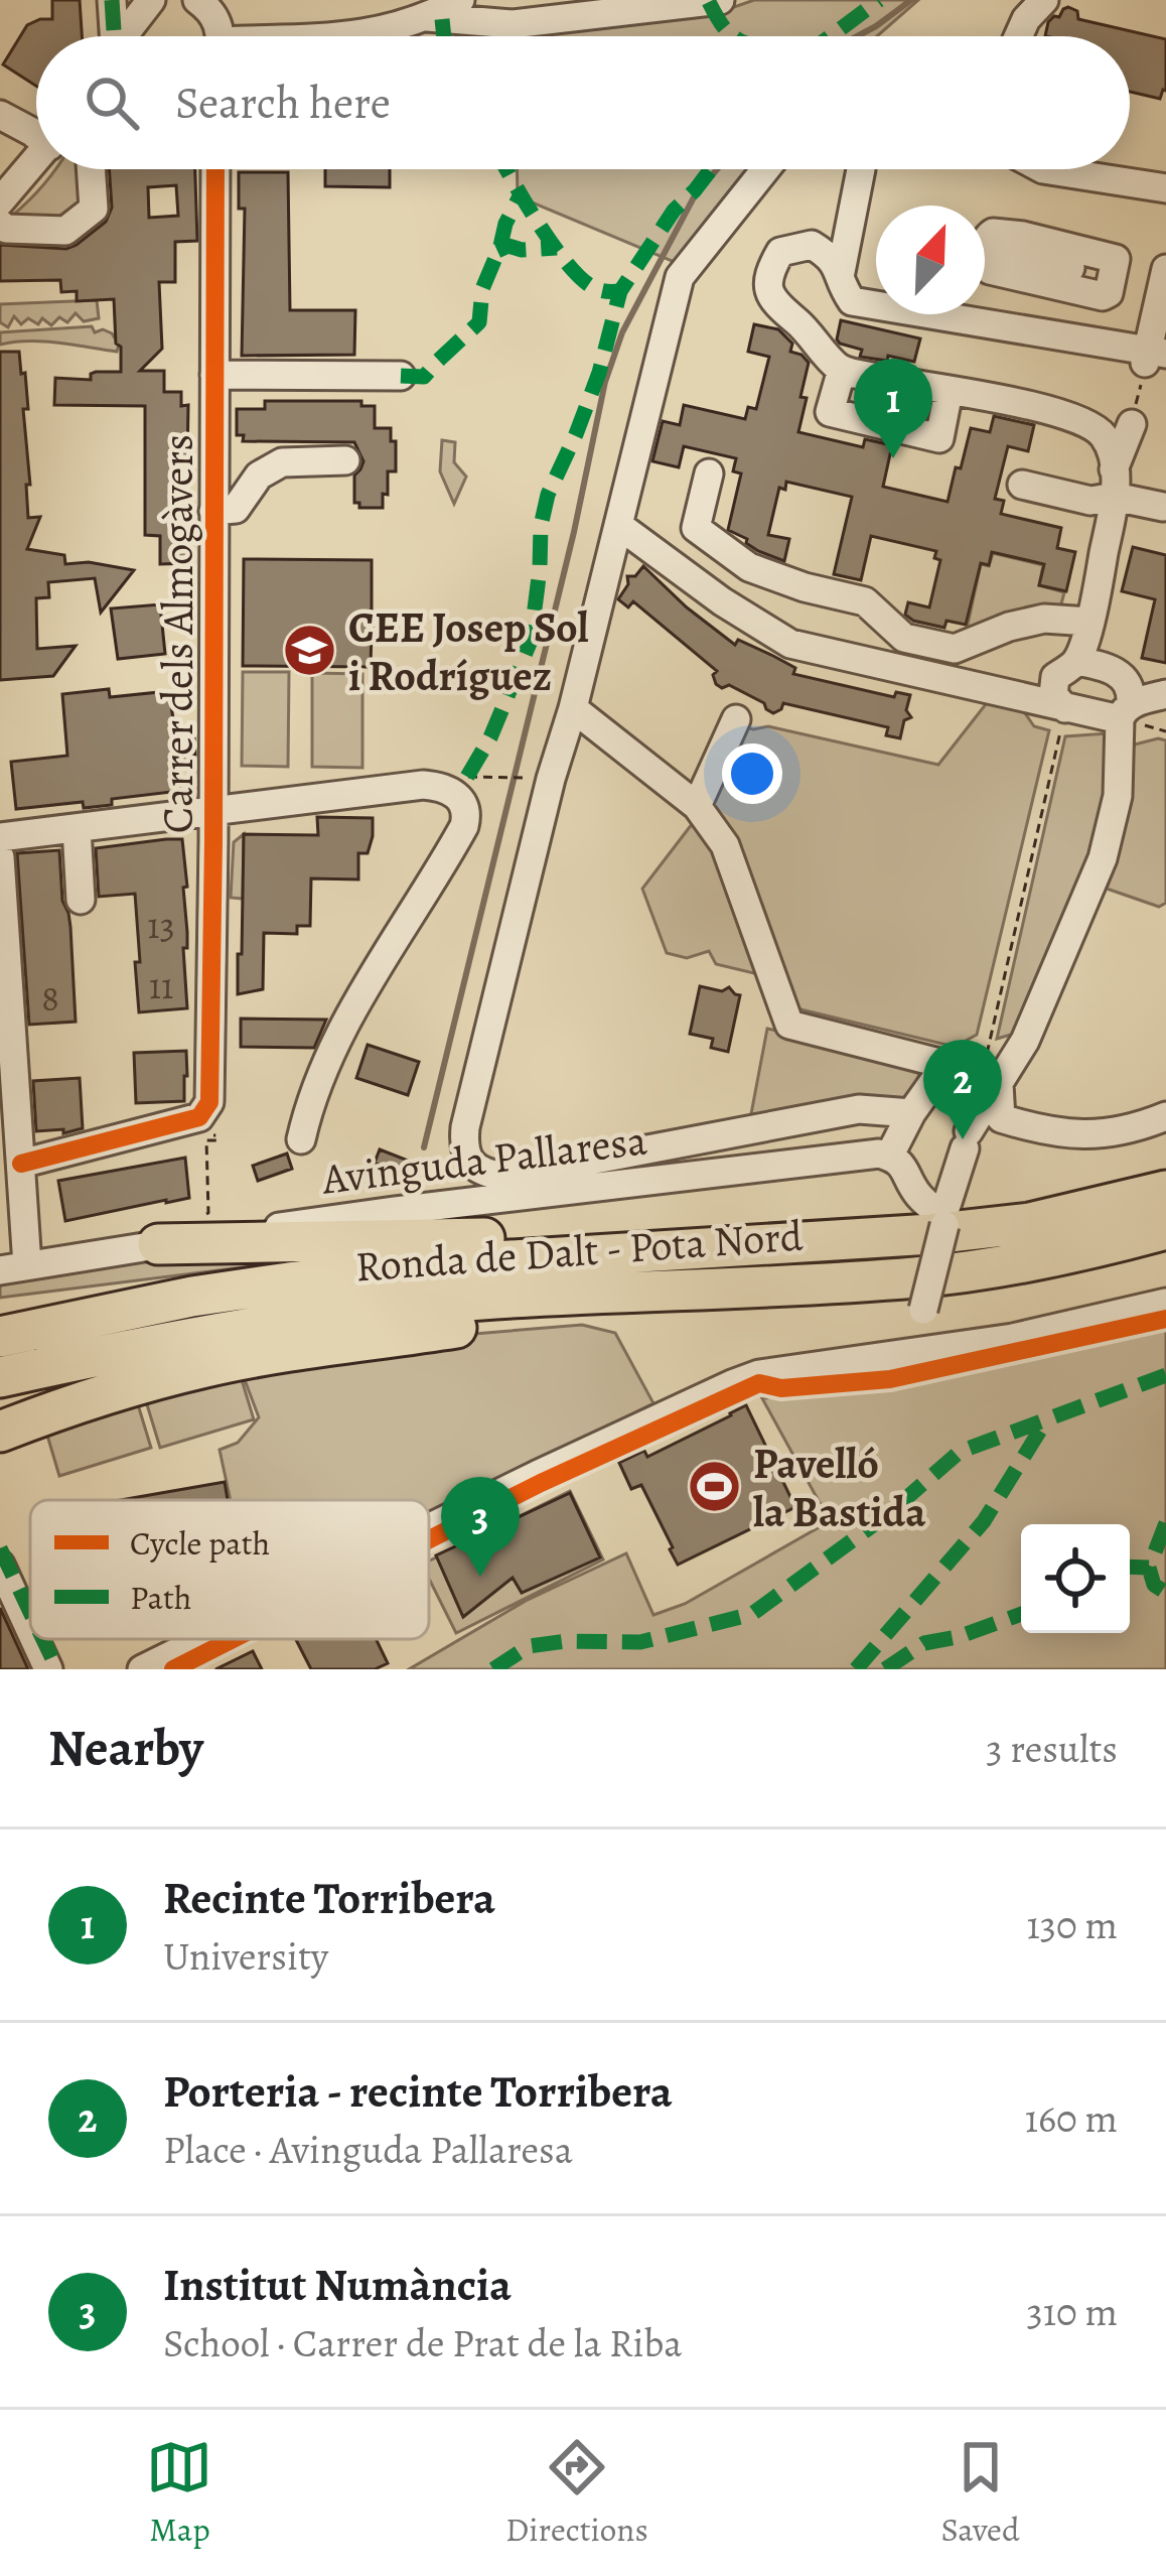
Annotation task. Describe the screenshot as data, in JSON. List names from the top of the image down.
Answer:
{
  "streets": {
    "highway": ["Ronda de Dalt - Pota Nord"],
    "street": ["Carrer dels Almogàvers", "Avinguda Pallaresa"]
  },
  "places": {
    "school or university": ["CEE Josep Sol i Rodríguez"],
    "sports": ["Pavelló la Bastida"]
  },
  "house_numbers": ["13", "11", "8"],
  "legend": ["Cycle path", "Path"],
  "north": "top right",
  "page": {
    "search": "Search here",
    "pins": ["1", "2", "3"],
    "heading": ["Nearby", "3 results"],
    "list": [
      {
        "mark": "1",
        "name": "Recinte Torribera",
        "note": "University",
        "value": "130 m"
      },
      {
        "mark": "2",
        "name": "Porteria - recinte Torribera",
        "note": "Place · Avinguda Pallaresa",
        "value": "160 m"
      },
      {
        "mark": "3",
        "name": "Institut Numància",
        "note": "School · Carrer de Prat de la Riba",
        "value": "310 m"
      }
    ],
    "nav": ["Map", "Directions", "Saved"]
  }
}
